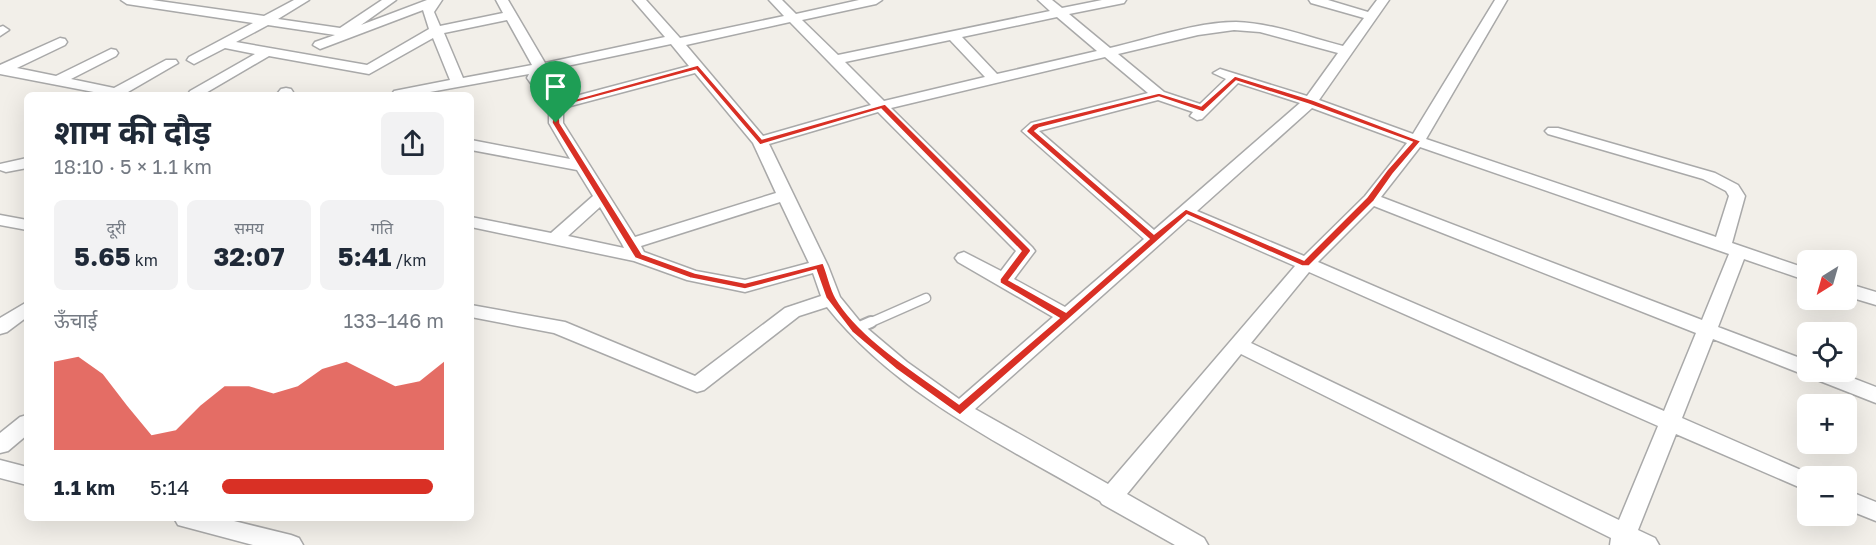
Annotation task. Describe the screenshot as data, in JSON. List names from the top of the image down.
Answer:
{
  "north": "bottom left",
  "page": {
    "heading": ["शाम की दौड़", "18:10 · 5 × 1.1 km"],
    "stats": [
      ["दूरी", "5.65 km"],
      ["समय", "32:07"],
      ["गति", "5:41 /km"]
    ],
    "map_buttons": ["+", "−"],
    "chart": ["ऊँचाई", "133–146 m"],
    "list": [
      {
        "name": "1.1 km",
        "note": "5:14"
      }
    ]
  }
}
